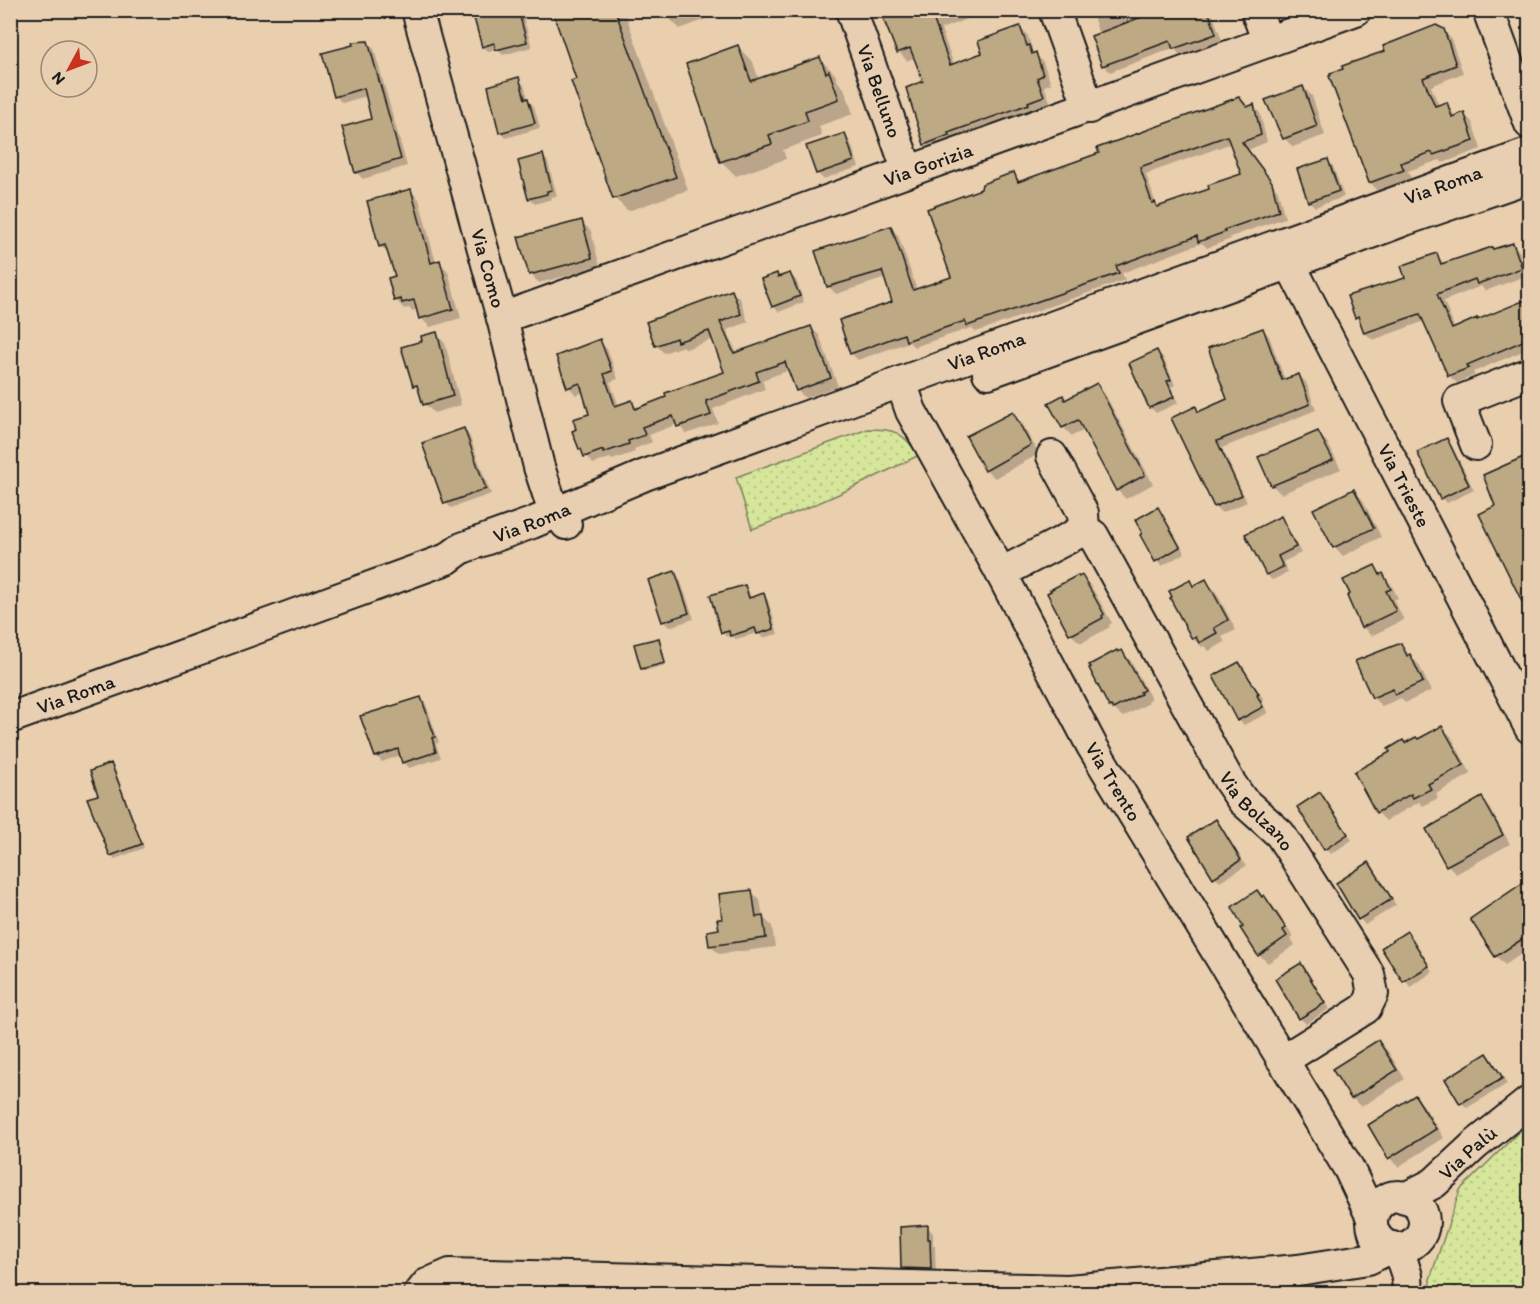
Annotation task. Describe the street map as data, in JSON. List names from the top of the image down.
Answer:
{
  "streets": {
    "street": [
      "Via Belluno",
      "Via Gorizia",
      "Via Roma",
      "Via Como",
      "Via Trieste",
      "Via Trento",
      "Via Bolzano",
      "Via Palù"
    ]
  },
  "crossings": [
    ["Via Belluno", "Via Gorizia"],
    ["Via Gorizia", "Via Como"],
    ["Via Roma", "Via Como"],
    ["Via Roma", "Via Trieste"],
    ["Via Roma", "Via Trento"],
    ["Via Trento", "Via Bolzano"],
    ["Via Trento", "Via Palù"]
  ],
  "north": "bottom left"
}
